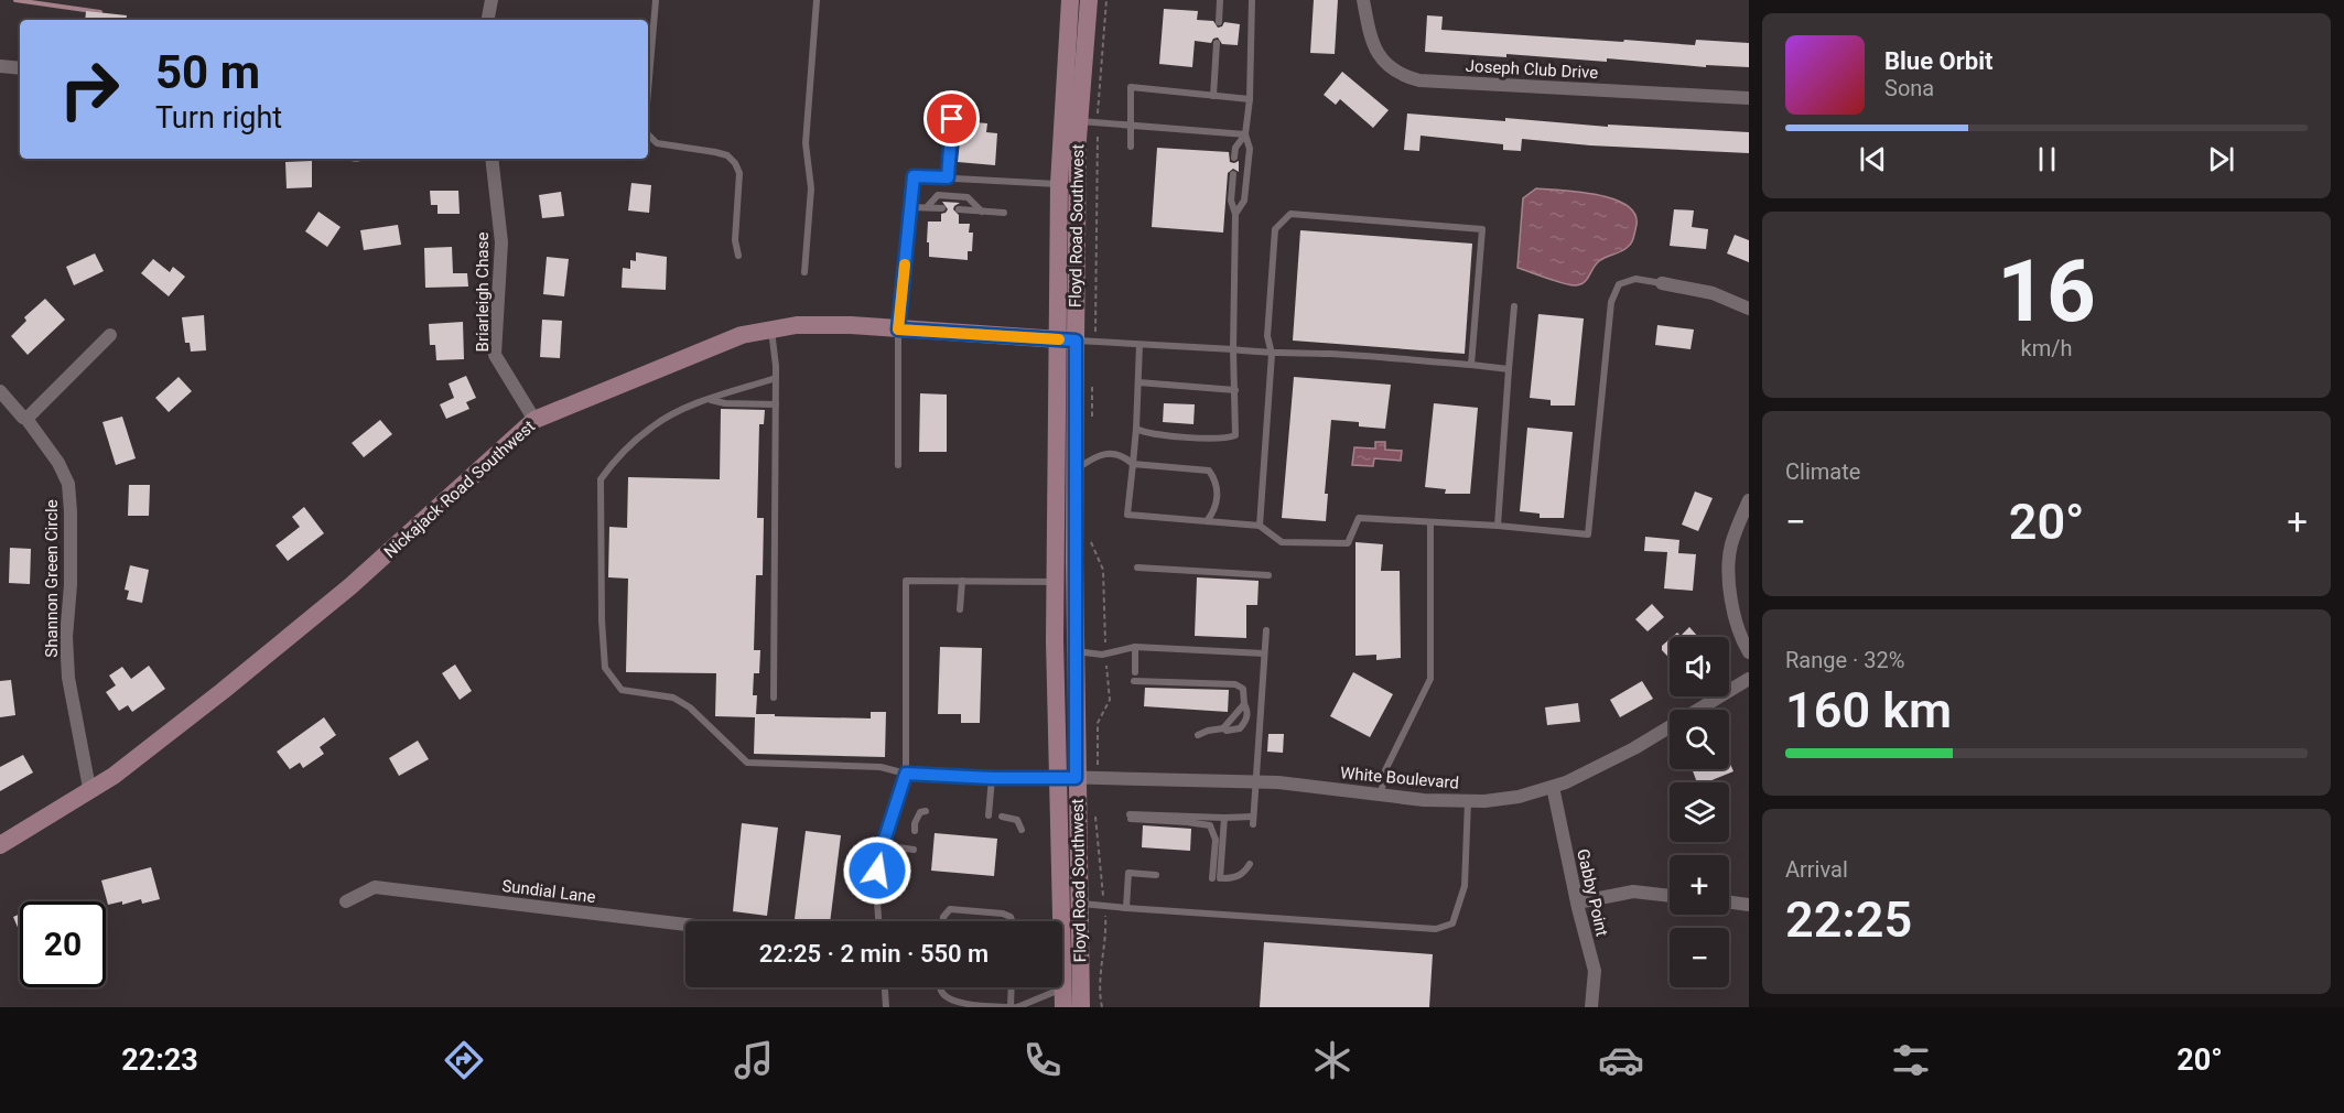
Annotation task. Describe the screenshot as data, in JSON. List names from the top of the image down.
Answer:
{
  "streets": {
    "main road": ["Floyd Road Southwest", "Nickajack Road Southwest"],
    "street": [
      "Joseph Club Drive",
      "Briarleigh Chase",
      "Shannon Green Circle",
      "White Boulevard",
      "Sundial Lane",
      "Gabby Point"
    ]
  },
  "crossings": [
    ["Floyd Road Southwest", "Nickajack Road Southwest"],
    ["Floyd Road Southwest", "White Boulevard"],
    ["Briarleigh Chase", "Nickajack Road Southwest"],
    ["Nickajack Road Southwest", "Shannon Green Circle"],
    ["White Boulevard", "Gabby Point"]
  ],
  "page": {
    "turn": ["50 m", "Turn right"],
    "song": ["Blue Orbit", "Sona"],
    "tile": [
      ["16", "km/h"],
      "Climate",
      ["Range · 32%", "160 km"],
      ["Arrival", "22:25"]
    ],
    "heat": ["−", "20°", "+"],
    "map_buttons": ["+", "−"],
    "limit": "20",
    "trip": "22:25 · 2 min · 550 m",
    "tabs": ["22:23", "20°"]
  }
}
